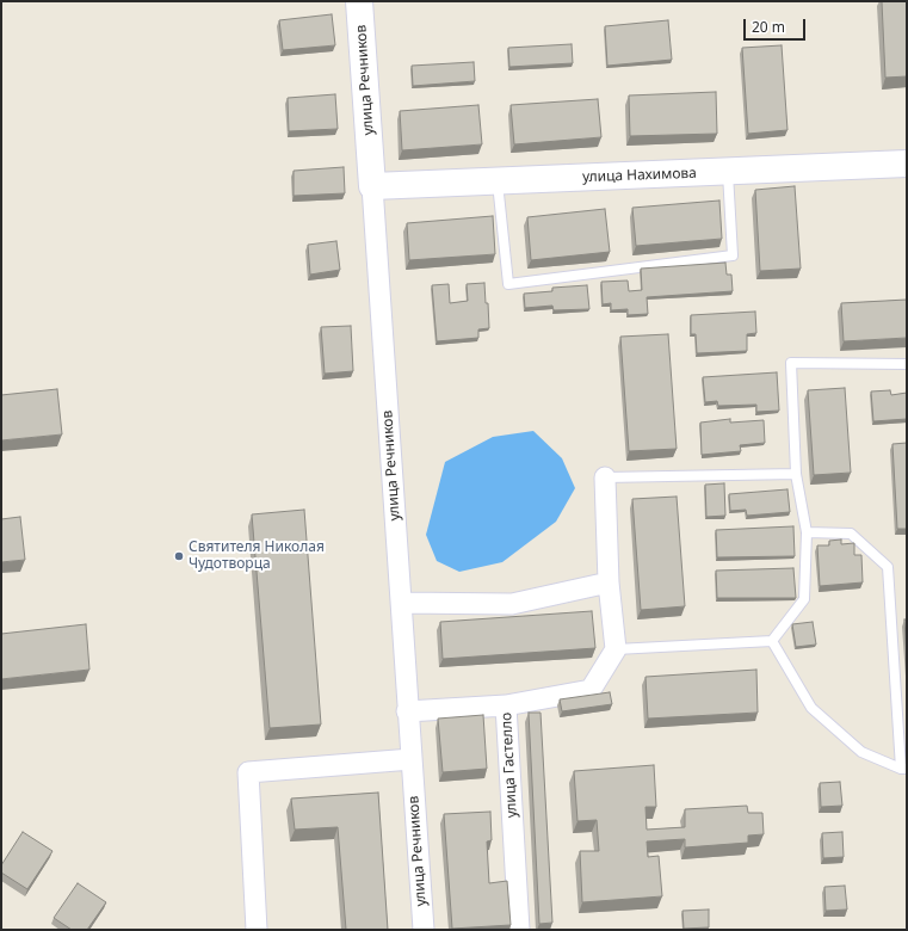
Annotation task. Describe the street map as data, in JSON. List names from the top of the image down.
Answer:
{
  "streets": {
    "street": ["улица Речников", "улица Нахимова", "улица Гастелло"]
  },
  "crossings": [
    ["улица Речников", "улица Нахимова"]
  ],
  "places": ["Святителя Николая Чудотворца"],
  "scale_bar": "20 m"
}
